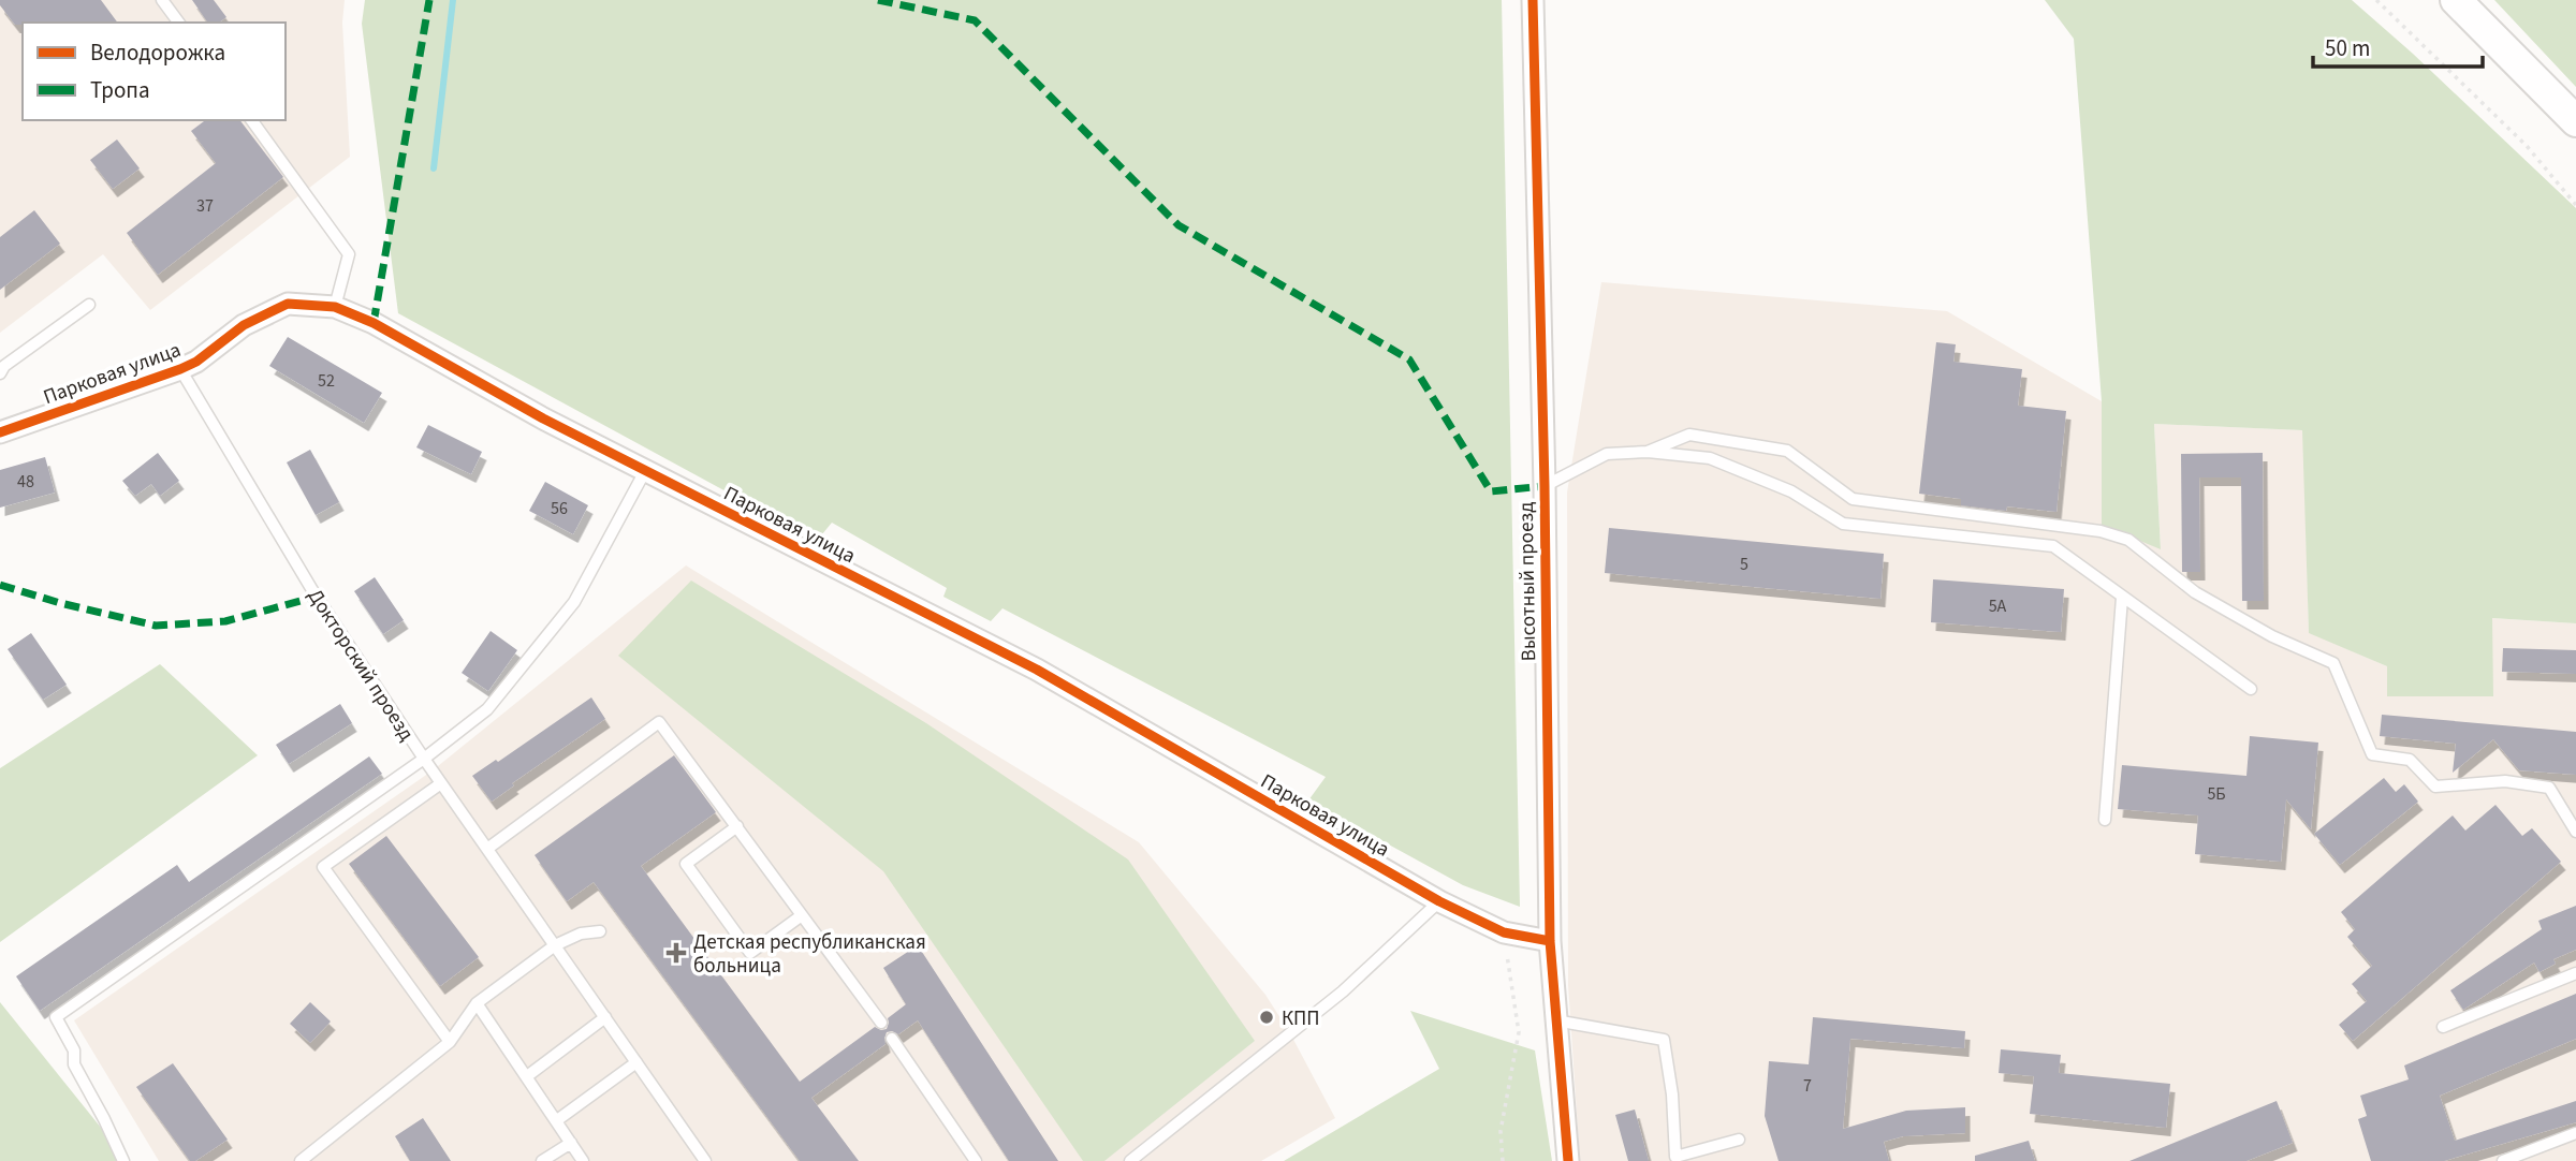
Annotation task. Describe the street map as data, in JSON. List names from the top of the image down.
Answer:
{
  "streets": {
    "street": ["Парковая улица", "Высотный проезд"],
    "lane": ["Докторский проезд"]
  },
  "crossings": [
    ["Парковая улица", "Высотный проезд"],
    ["Парковая улица", "Докторский проезд"]
  ],
  "places": {
    "health": ["Детская республиканская больница"],
    "other": ["КПП"]
  },
  "house_numbers": [
    "37",
    "52",
    "48",
    "56",
    "5",
    "5А",
    "5Б",
    "7"
  ],
  "legend": ["Велодорожка", "Тропа"],
  "scale_bar": "50 m"
}
